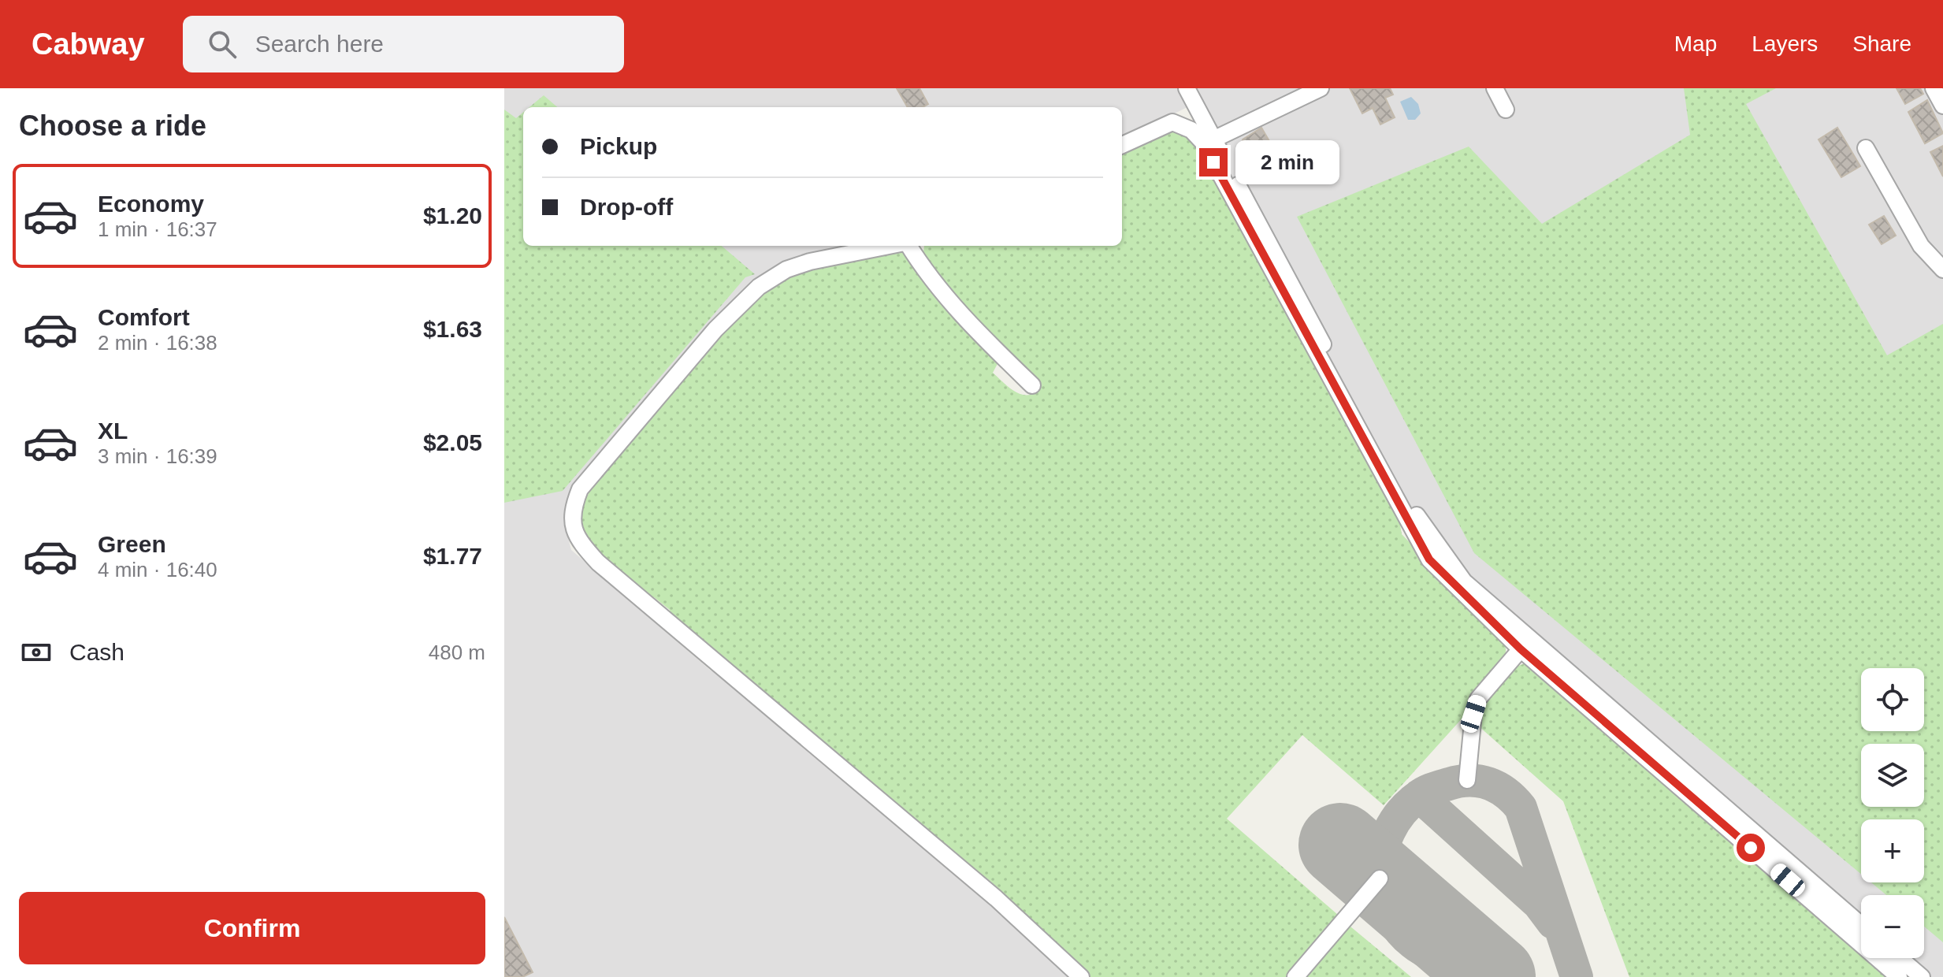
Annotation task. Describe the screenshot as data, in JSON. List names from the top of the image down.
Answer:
{
  "page": {
    "header": "Cabway",
    "search": "Search here",
    "nav": ["Map", "Layers", "Share"],
    "heading": "Choose a ride",
    "banner": ["Pickup", "Drop-off"],
    "bubble": "2 min",
    "list": [
      {
        "name": "Economy",
        "note": "1 min · 16:37",
        "value": "$1.20"
      },
      {
        "name": "Comfort",
        "note": "2 min · 16:38",
        "value": "$1.63"
      },
      {
        "name": "XL",
        "note": "3 min · 16:39",
        "value": "$2.05"
      },
      {
        "name": "Green",
        "note": "4 min · 16:40",
        "value": "$1.77"
      }
    ],
    "pay": ["Cash", "480 m"],
    "map_buttons": ["+", "−"],
    "buttons": "Confirm"
  }
}
